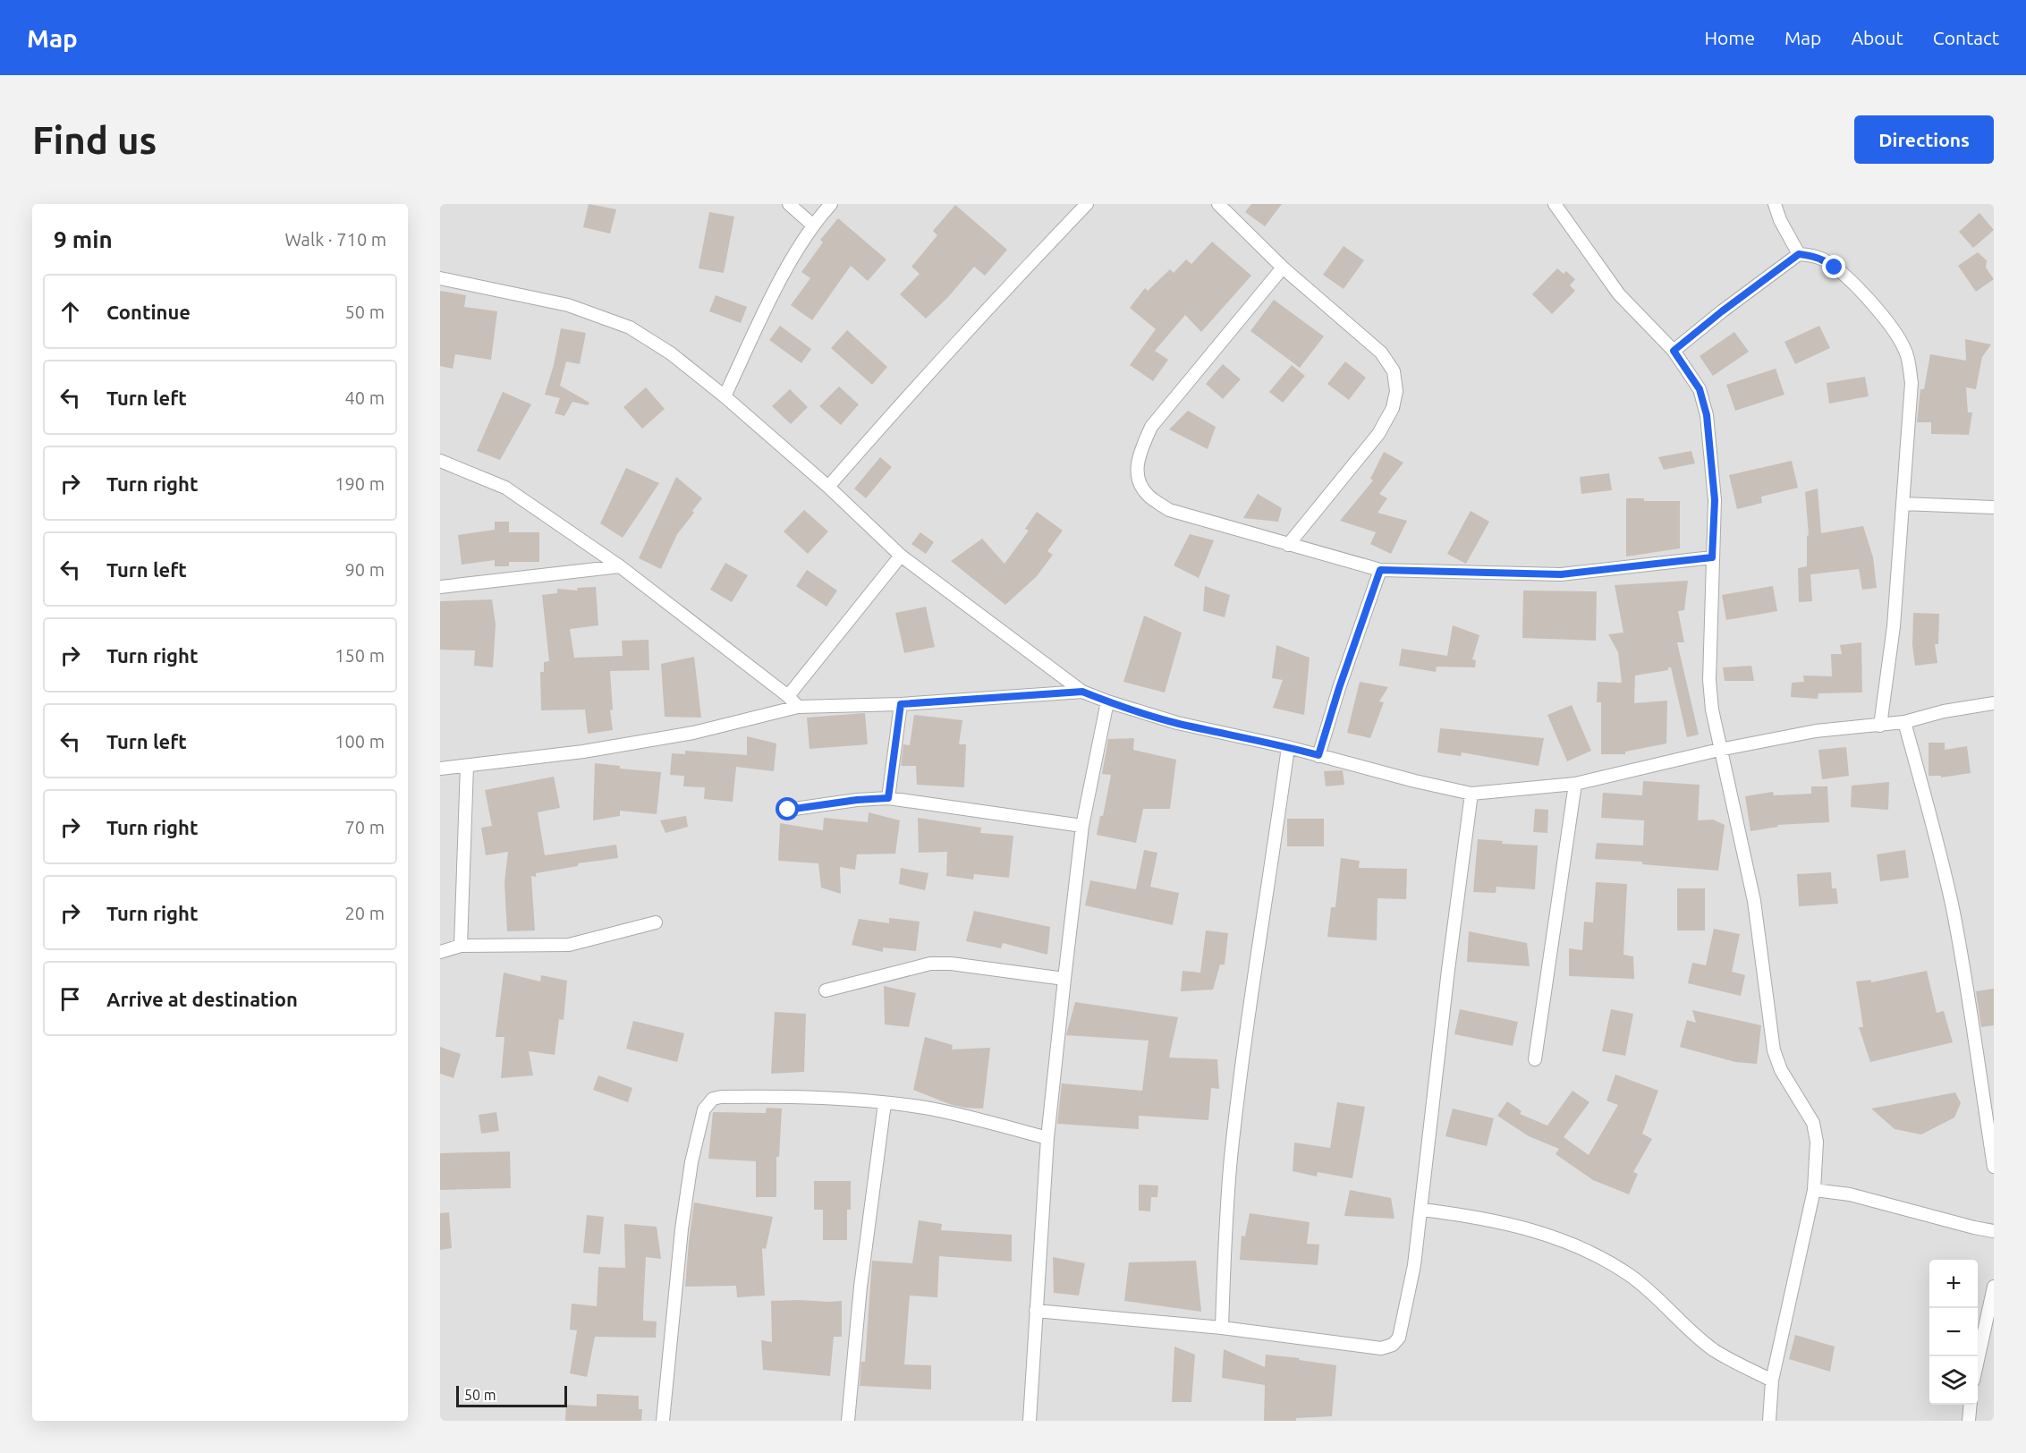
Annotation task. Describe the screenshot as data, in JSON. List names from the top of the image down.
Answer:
{
  "scale_bar": "50 m",
  "page": {
    "header": "Map",
    "nav": [
      "Home",
      "Map",
      "About",
      "Contact"
    ],
    "buttons": "Directions",
    "title": "Find us",
    "heading": ["9 min", "Walk · 710 m"],
    "list": [
      ["Continue", "50 m"],
      ["Turn left", "40 m"],
      ["Turn right", "190 m"],
      ["Turn left", "90 m"],
      ["Turn right", "150 m"],
      ["Turn left", "100 m"],
      ["Turn right", "70 m"],
      ["Turn right", "20 m"],
      "Arrive at destination"
    ],
    "map_buttons": ["+", "−"],
    "scale": "50 m"
  }
}
